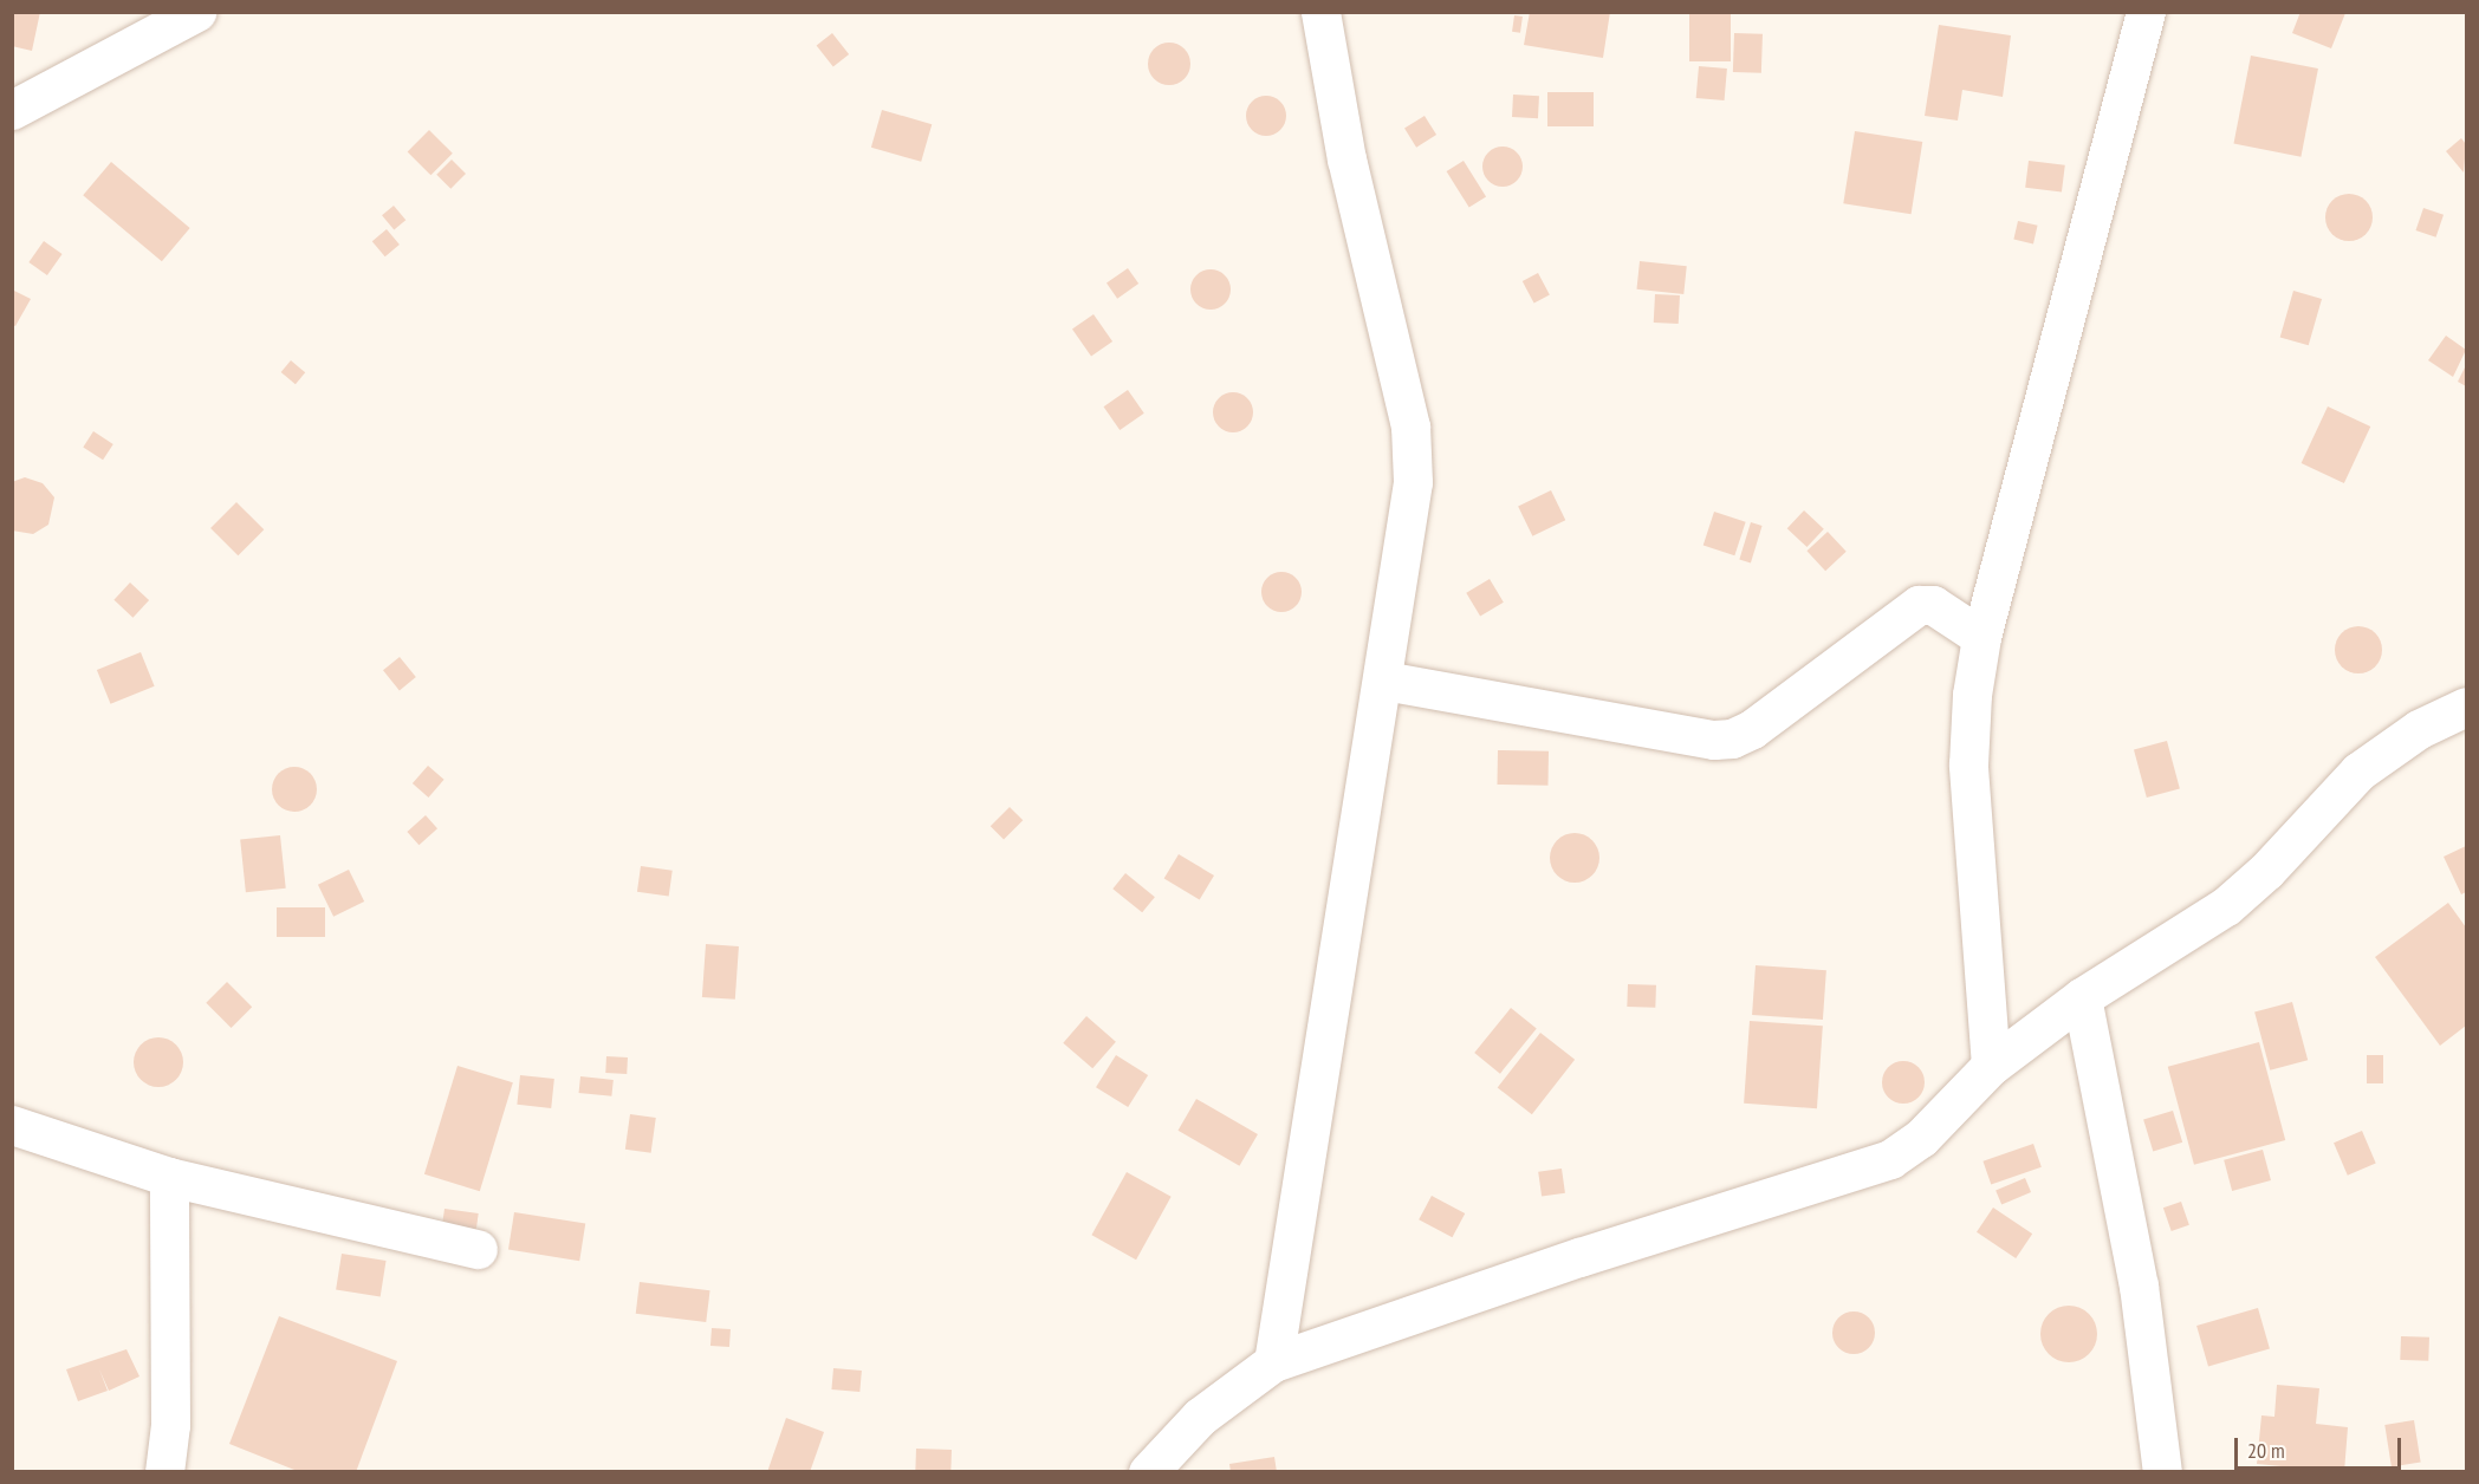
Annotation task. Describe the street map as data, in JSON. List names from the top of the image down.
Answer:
{
  "scale_bar": "20 m"
}
